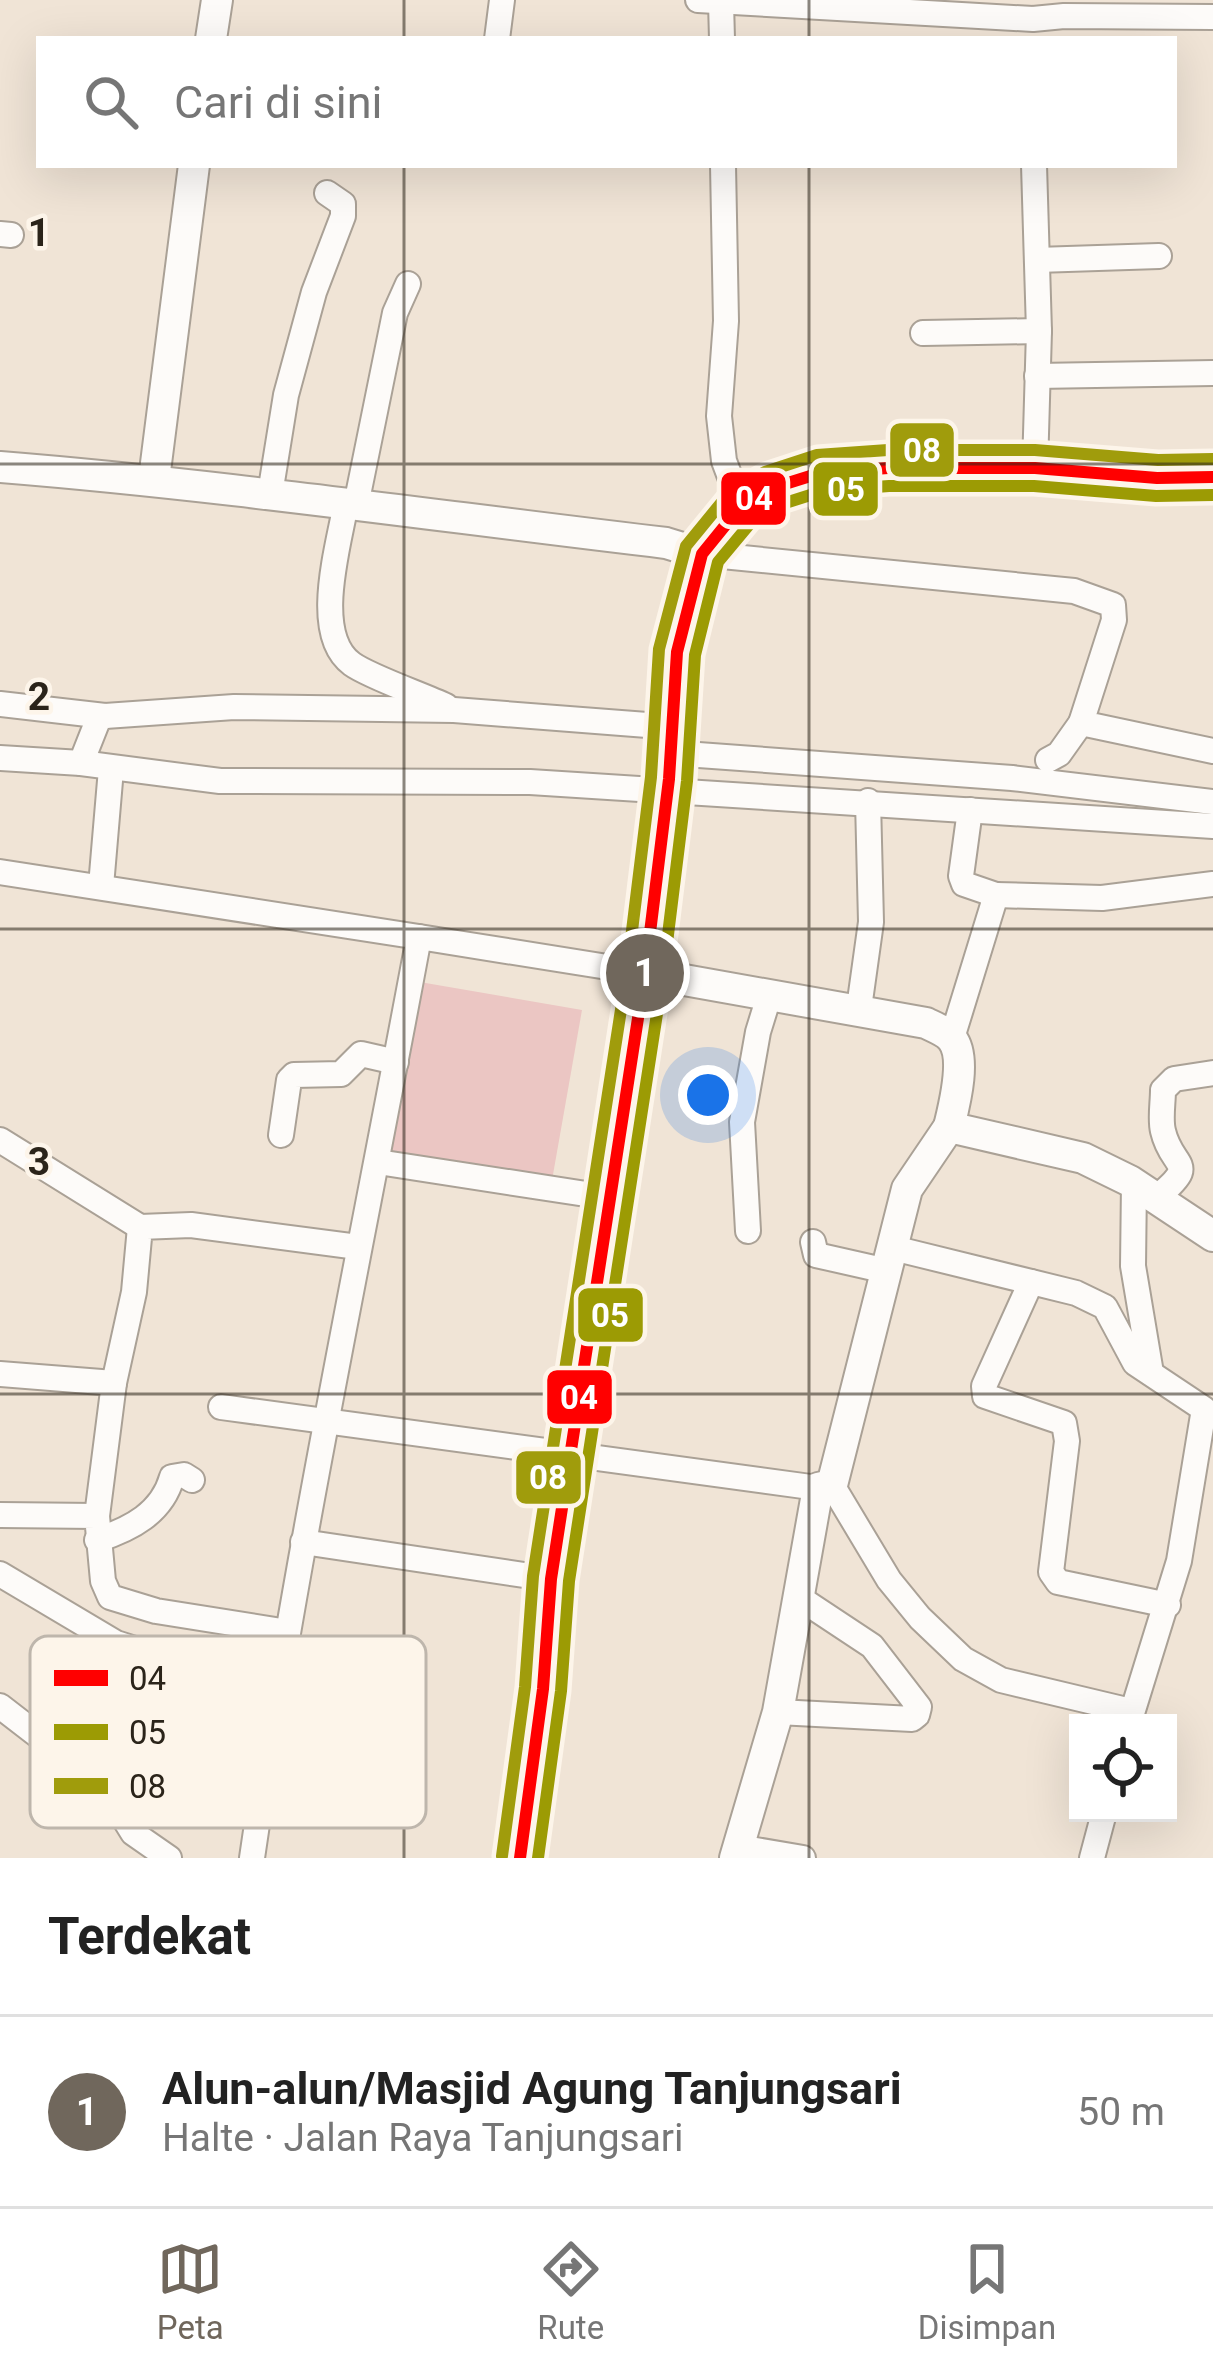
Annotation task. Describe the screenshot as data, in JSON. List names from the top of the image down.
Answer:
{
  "lines": ["transit line 08", "transit line 04", "transit line 05"],
  "legend": ["04", "05", "08"],
  "page": {
    "search": "Cari di sini",
    "pins": "1",
    "heading": "Terdekat",
    "list": [
      {
        "mark": "1",
        "name": "Alun-alun/Masjid Agung Tanjungsari",
        "note": "Halte · Jalan Raya Tanjungsari",
        "value": "50 m"
      }
    ],
    "nav": ["Peta", "Rute", "Disimpan"]
  },
  "grid": {
    "rows": ["1", "2", "3"]
  }
}
